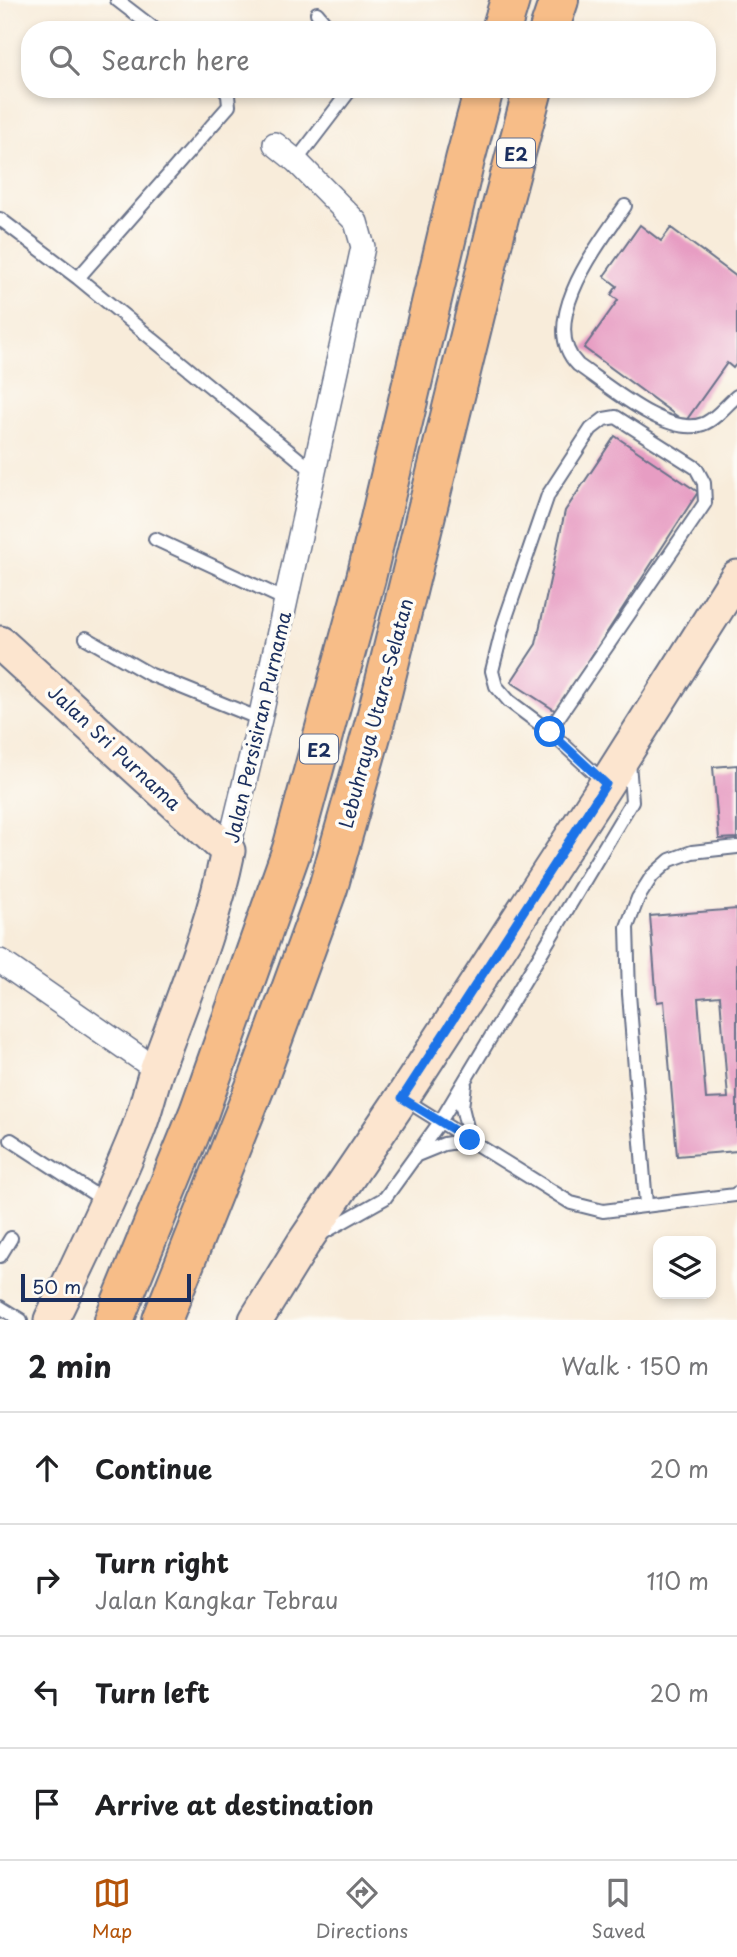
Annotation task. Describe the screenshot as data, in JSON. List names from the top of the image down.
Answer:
{
  "streets": {
    "highway": ["E2", "Lebuhraya Utara–Selatan"],
    "street": ["Jalan Persisiran Purnama", "Jalan Sri Purnama"]
  },
  "crossings": [
    ["Jalan Persisiran Purnama", "Jalan Sri Purnama"]
  ],
  "scale_bar": "50 m",
  "page": {
    "search": "Search here",
    "scale": "50 m",
    "heading": ["2 min", "Walk · 150 m"],
    "list": [
      ["Continue", "20 m"],
      ["Turn right", "Jalan Kangkar Tebrau", "110 m"],
      ["Turn left", "20 m"],
      "Arrive at destination"
    ],
    "nav": ["Map", "Directions", "Saved"]
  }
}
